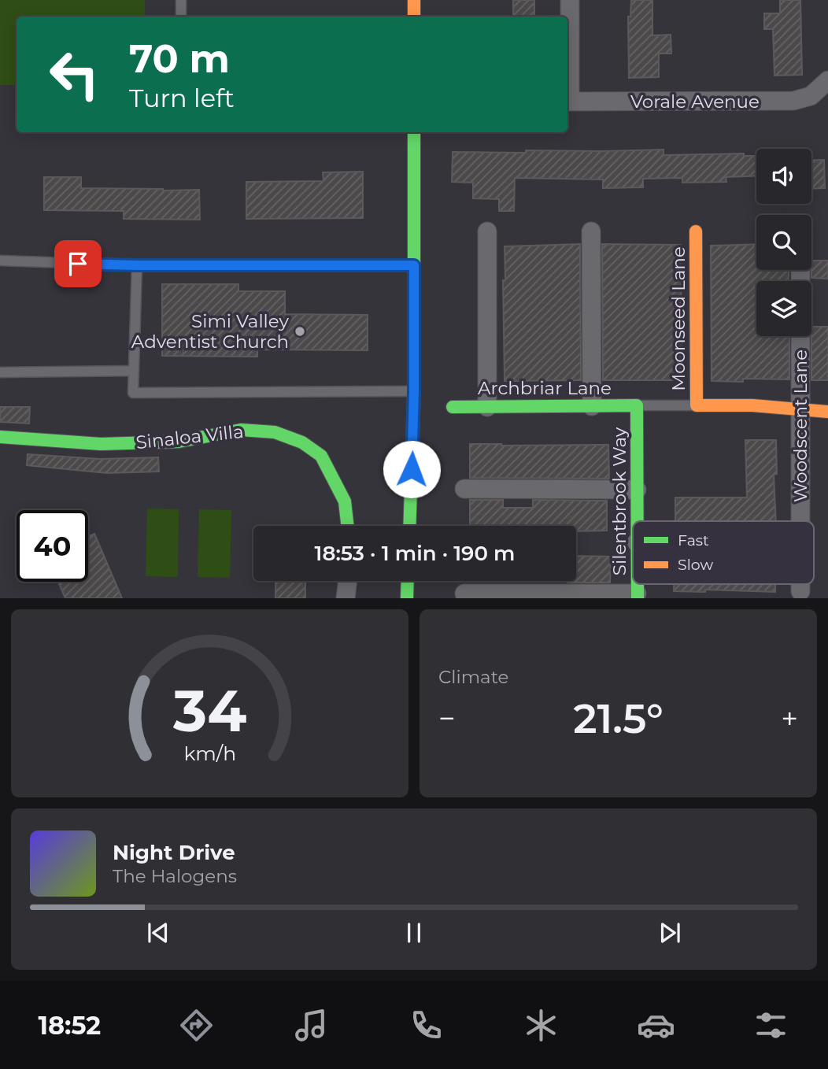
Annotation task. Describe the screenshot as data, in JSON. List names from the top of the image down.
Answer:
{
  "streets": {
    "street": [
      "Vorale Avenue",
      "Moonseed Lane",
      "Archbriar Lane",
      "Woodscent Lane",
      "Sinaloa Villa",
      "Silentbrook Way"
    ]
  },
  "crossings": [
    ["Archbriar Lane", "Silentbrook Way"]
  ],
  "places": ["Simi Valley Adventist Church"],
  "legend": ["Fast", "Slow"],
  "page": {
    "turn": ["70 m", "Turn left"],
    "limit": "40",
    "trip": "18:53 · 1 min · 190 m",
    "tile": "Climate",
    "heat": ["−", "21.5°", "+"],
    "song": ["Night Drive", "The Halogens"],
    "tabs": "18:52",
    "gauge": ["34", "km/h"]
  }
}
